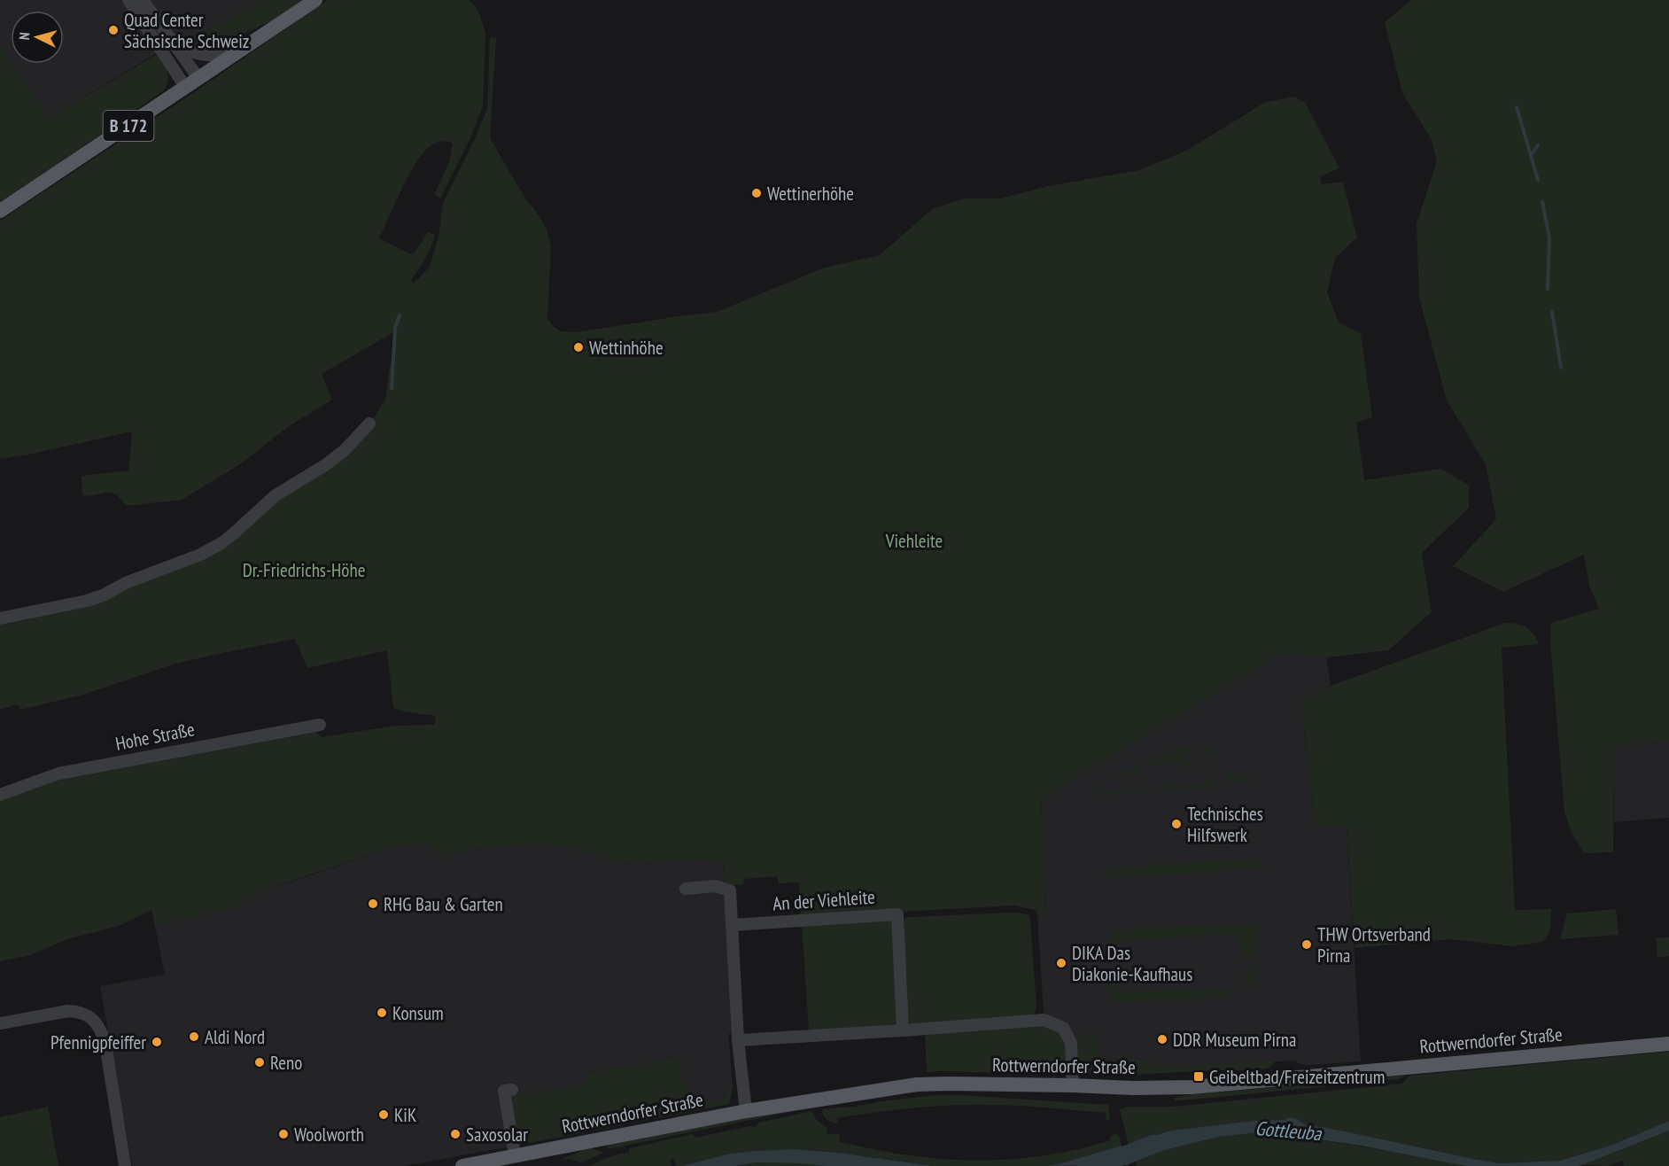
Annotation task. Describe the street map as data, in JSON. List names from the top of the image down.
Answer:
{
  "streets": {
    "main road": ["B 172", "Rottwerndorfer Straße"],
    "street": ["Hohe Straße", "An der Viehleite"]
  },
  "water": ["Gottleuba"],
  "parks": ["Viehleite", "Dr.-Friedrichs-Höhe"],
  "places": {
    "other": [
      "Quad Center Sächsische Schweiz",
      "Wettinerhöhe",
      "Wettinhöhe",
      "Technisches Hilfswerk",
      "RHG Bau & Garten",
      "THW Ortsverband Pirna",
      "DIKA Das Diakonie-Kaufhaus",
      "Konsum",
      "Aldi Nord",
      "DDR Museum Pirna",
      "Pfennigpfeiffer",
      "Reno",
      "KiK",
      "Woolworth",
      "Saxosolar"
    ],
    "transit": ["Geibeltbad/Freizeitzentrum"]
  },
  "north": "left"
}
